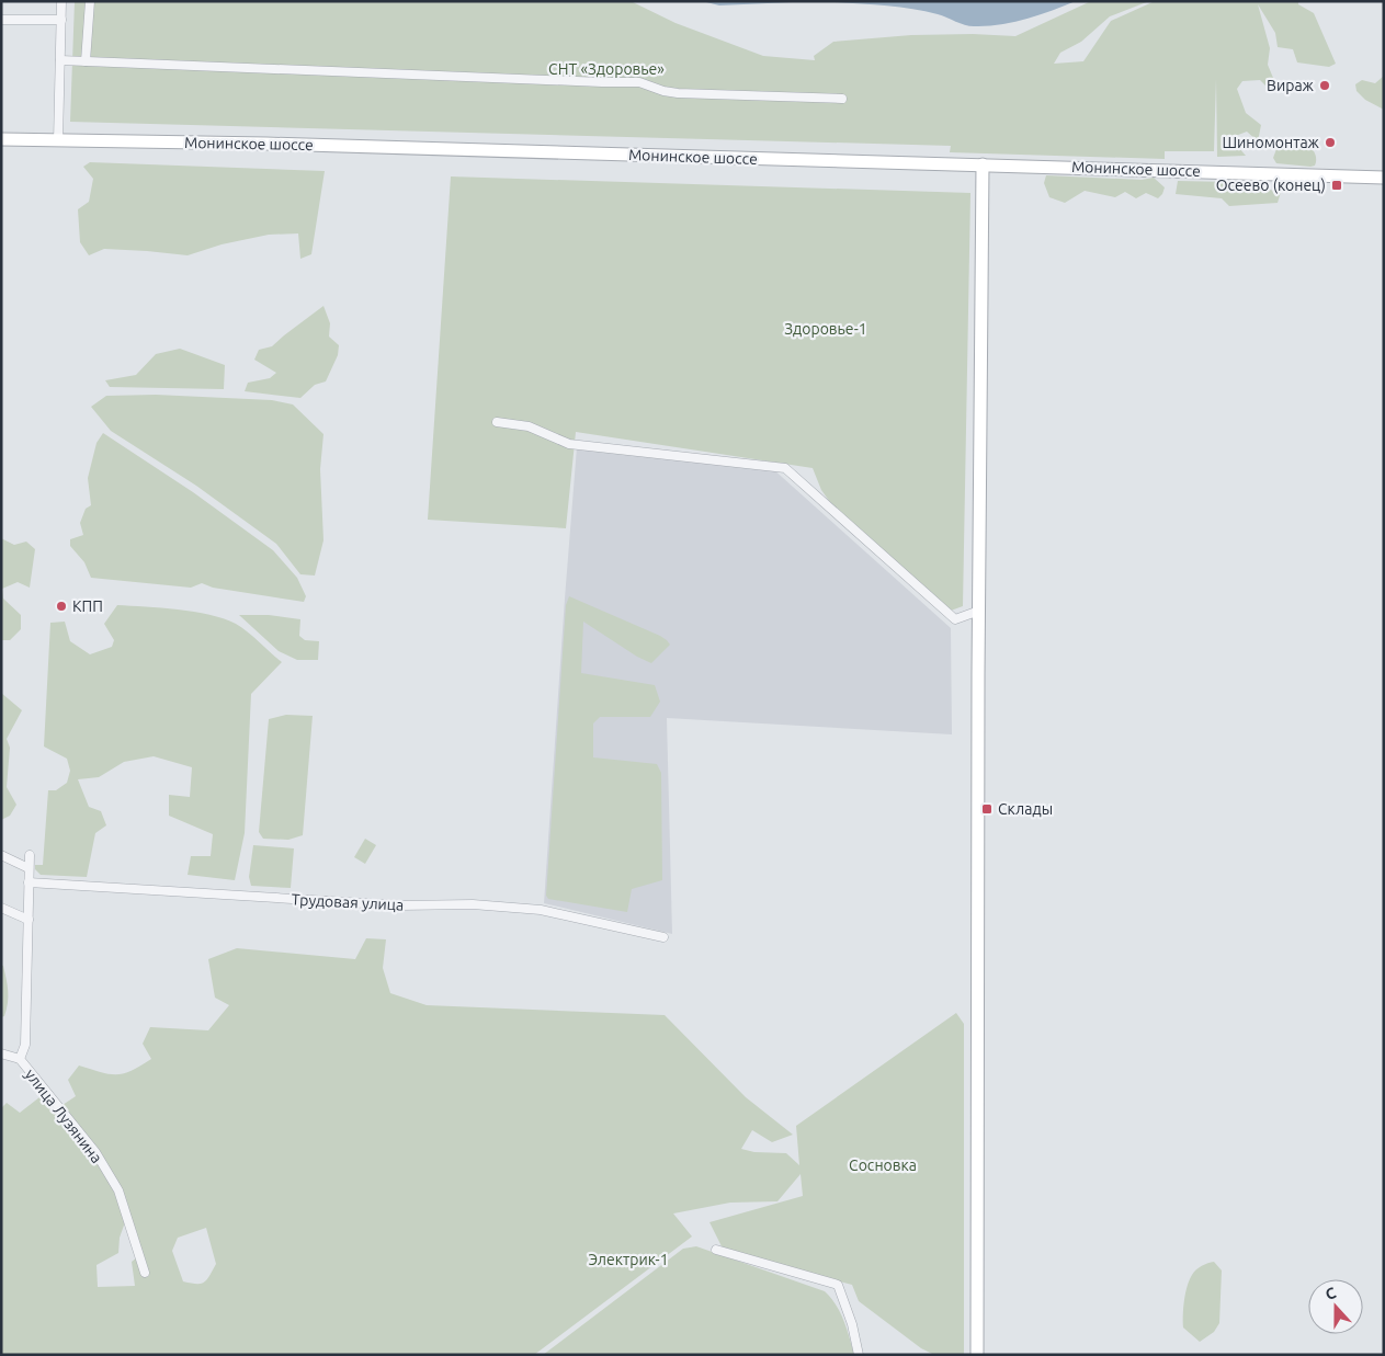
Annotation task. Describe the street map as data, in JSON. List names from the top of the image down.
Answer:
{
  "streets": {
    "main road": ["Монинское шоссе"],
    "street": ["Трудовая улица", "улица Лузянина"]
  },
  "crossings": [
    ["Трудовая улица", "улица Лузянина"]
  ],
  "parks": [
    "СНТ «Здоровье»",
    "Здоровье-1",
    "Сосновка",
    "Электрик-1"
  ],
  "places": {
    "other": ["Вираж", "Шиномонтаж", "КПП"],
    "transit": ["Осеево (конец)", "Склады"]
  },
  "north": "top"
}
